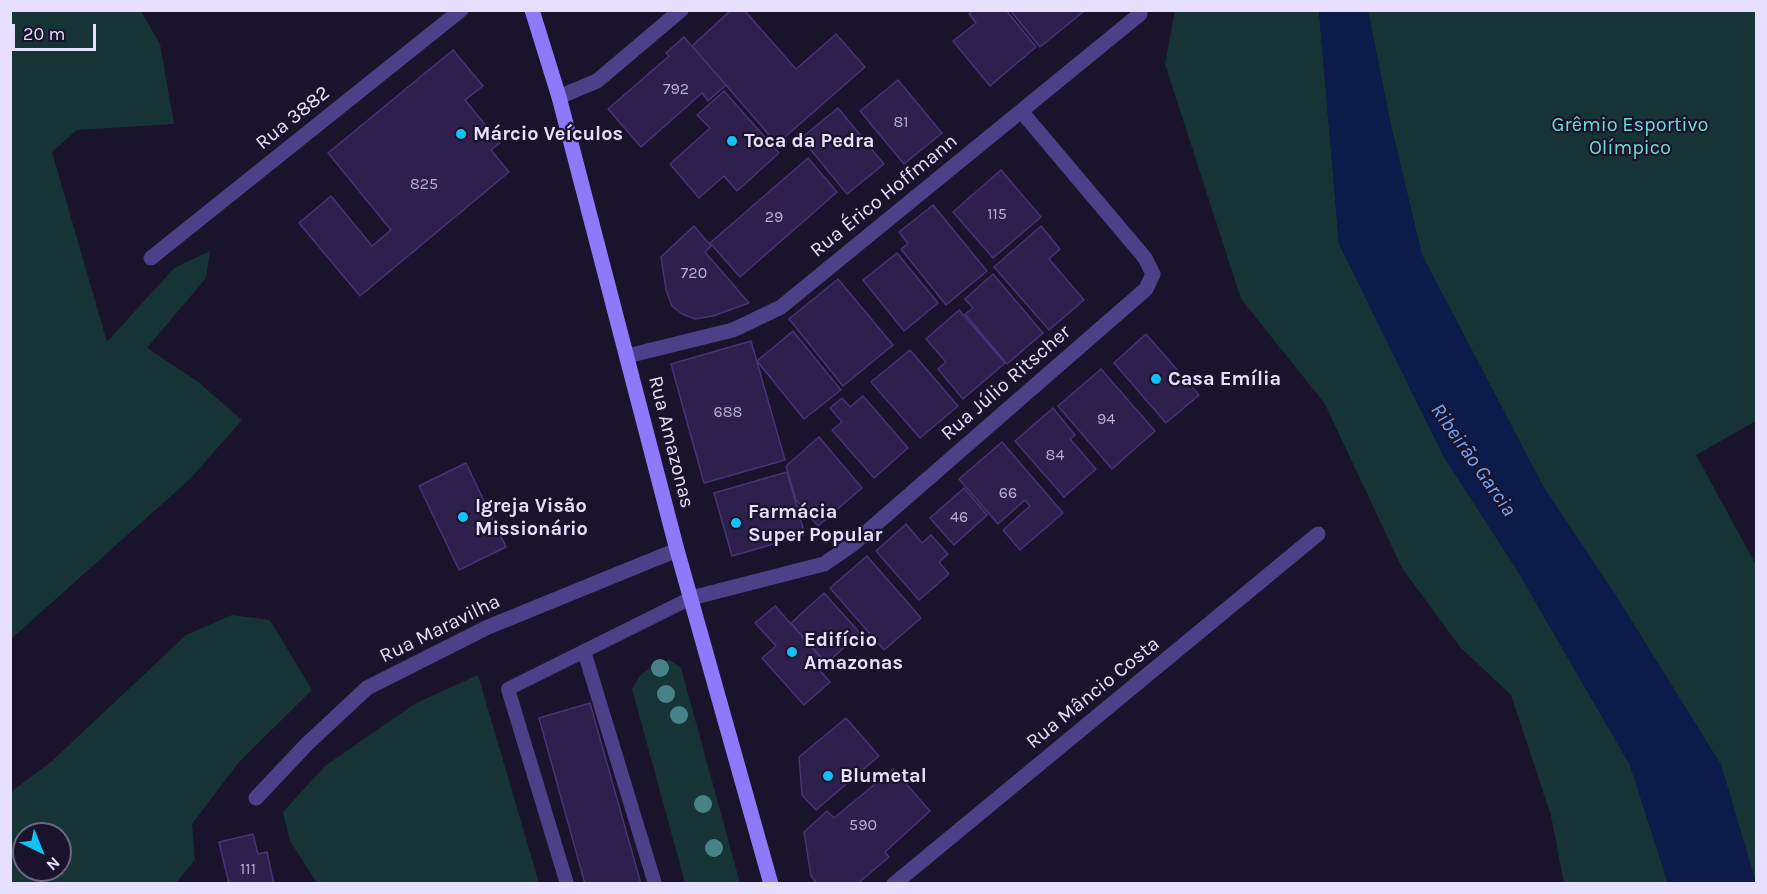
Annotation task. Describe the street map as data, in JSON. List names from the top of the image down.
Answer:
{
  "streets": {
    "main road": ["Rua Amazonas"],
    "street": [
      "Rua 3882",
      "Rua Érico Hoffmann",
      "Rua Júlio Ritscher",
      "Rua Maravilha",
      "Rua Mâncio Costa"
    ]
  },
  "crossings": [
    ["Rua Érico Hoffmann", "Rua Júlio Ritscher"],
    ["Rua Érico Hoffmann", "Rua Amazonas"],
    ["Rua Júlio Ritscher", "Rua Amazonas"],
    ["Rua Amazonas", "Rua Maravilha"]
  ],
  "water": ["Ribeirão Garcia"],
  "parks": ["Grêmio Esportivo Olímpico"],
  "places": [
    "Márcio Veículos",
    "Toca da Pedra",
    "Casa Emília",
    "Igreja Visão Missionário",
    "Farmácia Super Popular",
    "Edifício Amazonas",
    "Blumetal"
  ],
  "house_numbers": [
    "792",
    "81",
    "825",
    "115",
    "29",
    "720",
    "688",
    "94",
    "84",
    "66",
    "46",
    "590",
    "111"
  ],
  "scale_bar": "20 m",
  "north": "bottom right"
}
